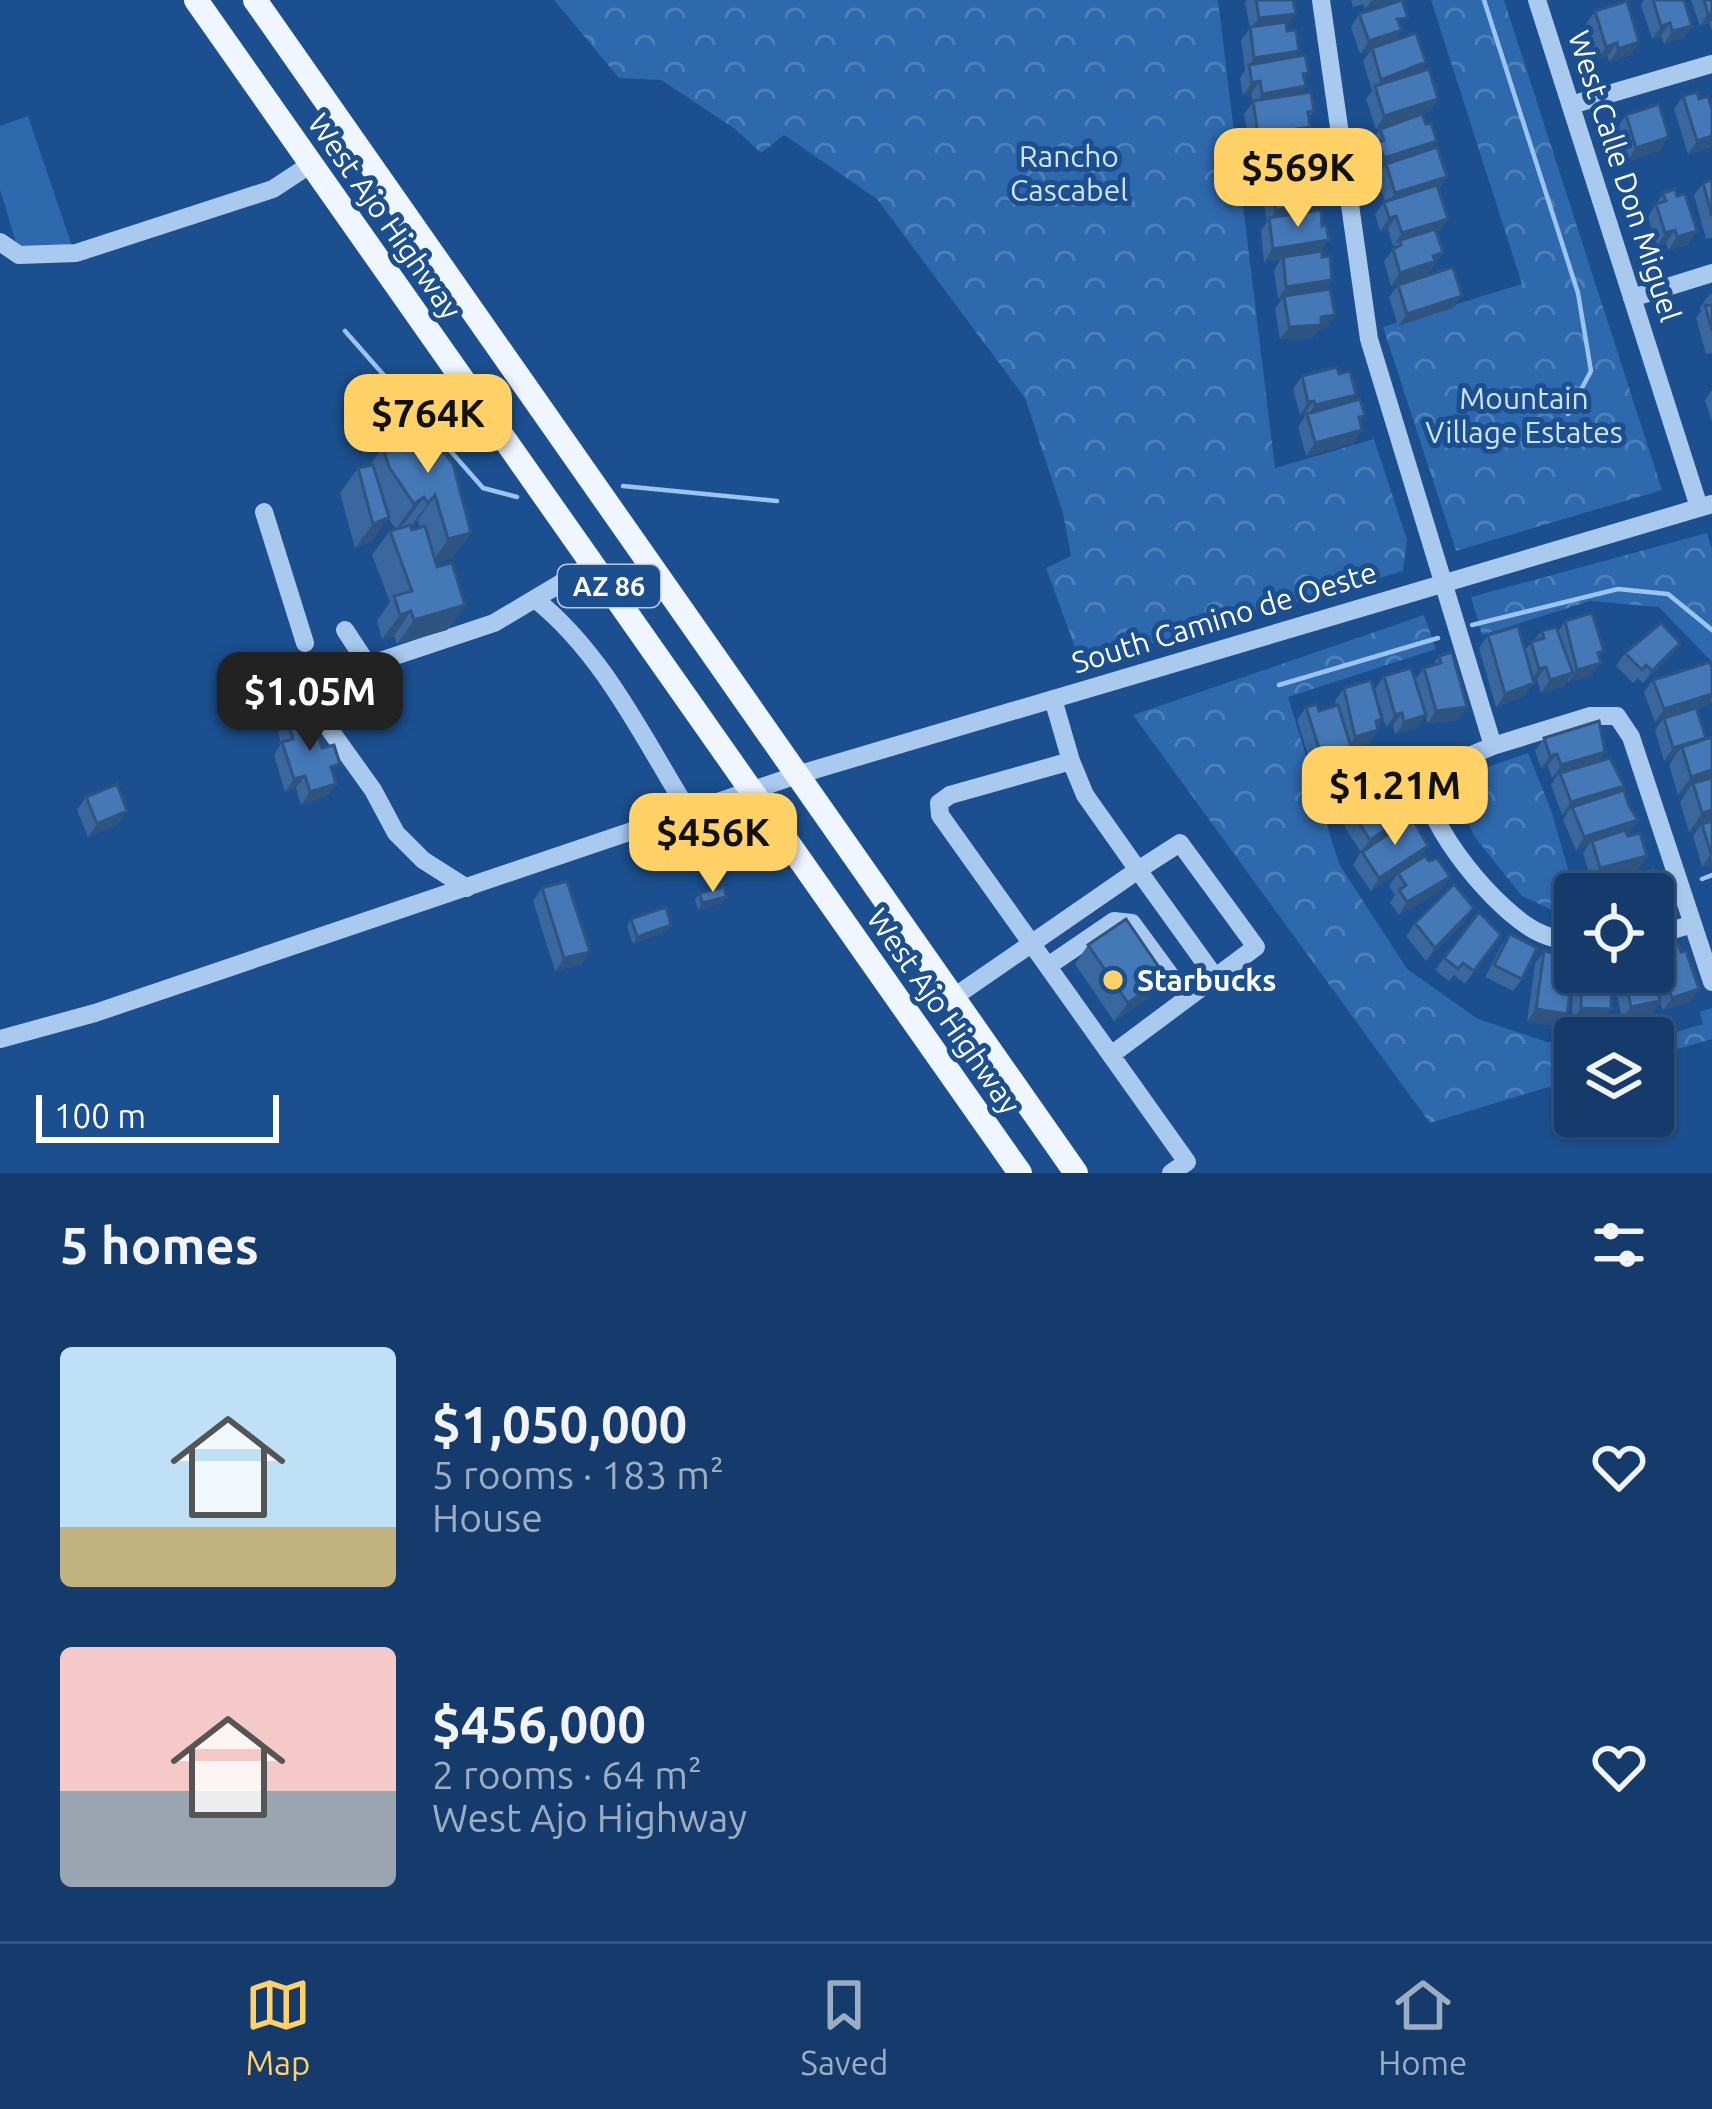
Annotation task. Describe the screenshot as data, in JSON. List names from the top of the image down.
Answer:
{
  "streets": {
    "main road": ["West Ajo Highway", "AZ 86"],
    "street": ["West Calle Don Miguel", "South Camino de Oeste"]
  },
  "crossings": [
    ["West Calle Don Miguel", "South Camino de Oeste"],
    ["West Ajo Highway", "South Camino de Oeste"]
  ],
  "parks": ["Rancho Cascabel", "Mountain Village Estates"],
  "places": ["Starbucks"],
  "scale_bar": "100 m",
  "page": {
    "price": [
      "$569K",
      "$764K",
      "$1.05M",
      "$1.21M",
      "$456K"
    ],
    "scale": "100 m",
    "heading": "5 homes",
    "list": [
      {
        "name": "$1,050,000",
        "note": "5 rooms · 183 m² · House"
      },
      {
        "name": "$456,000",
        "note": "2 rooms · 64 m² · West Ajo Highway"
      }
    ],
    "tabs": ["Map", "Saved", "Home"]
  }
}
